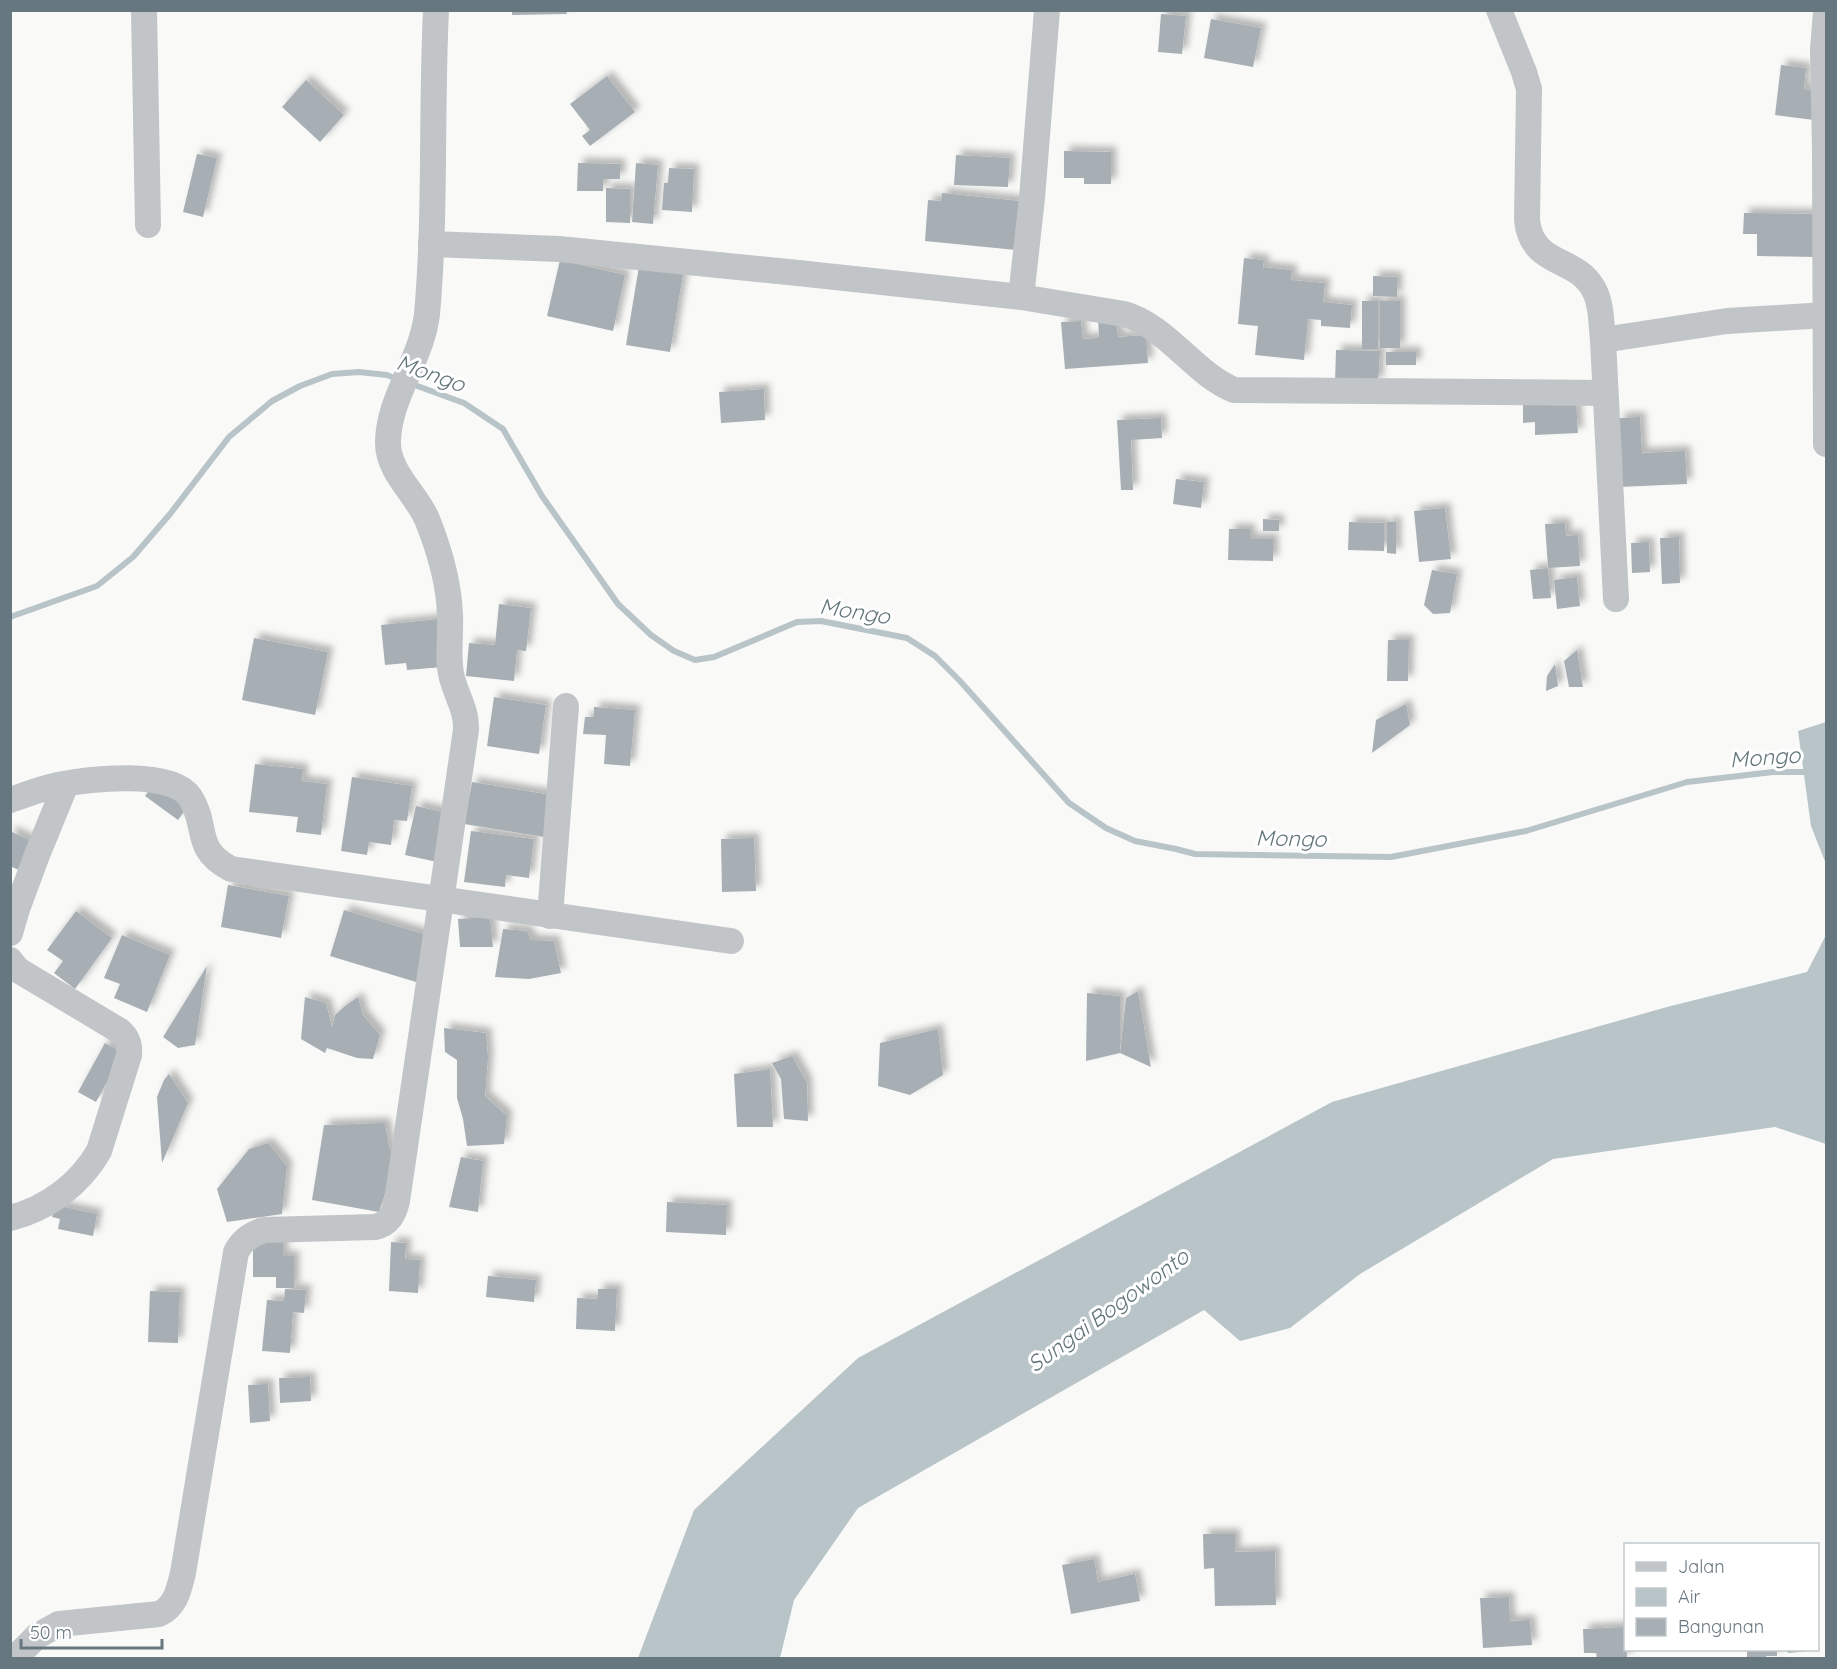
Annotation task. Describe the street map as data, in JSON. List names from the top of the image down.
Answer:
{
  "water": ["Mongo", "Sungai Bogowonto"],
  "legend": ["Jalan", "Air", "Bangunan"],
  "scale_bar": "50 m"
}
